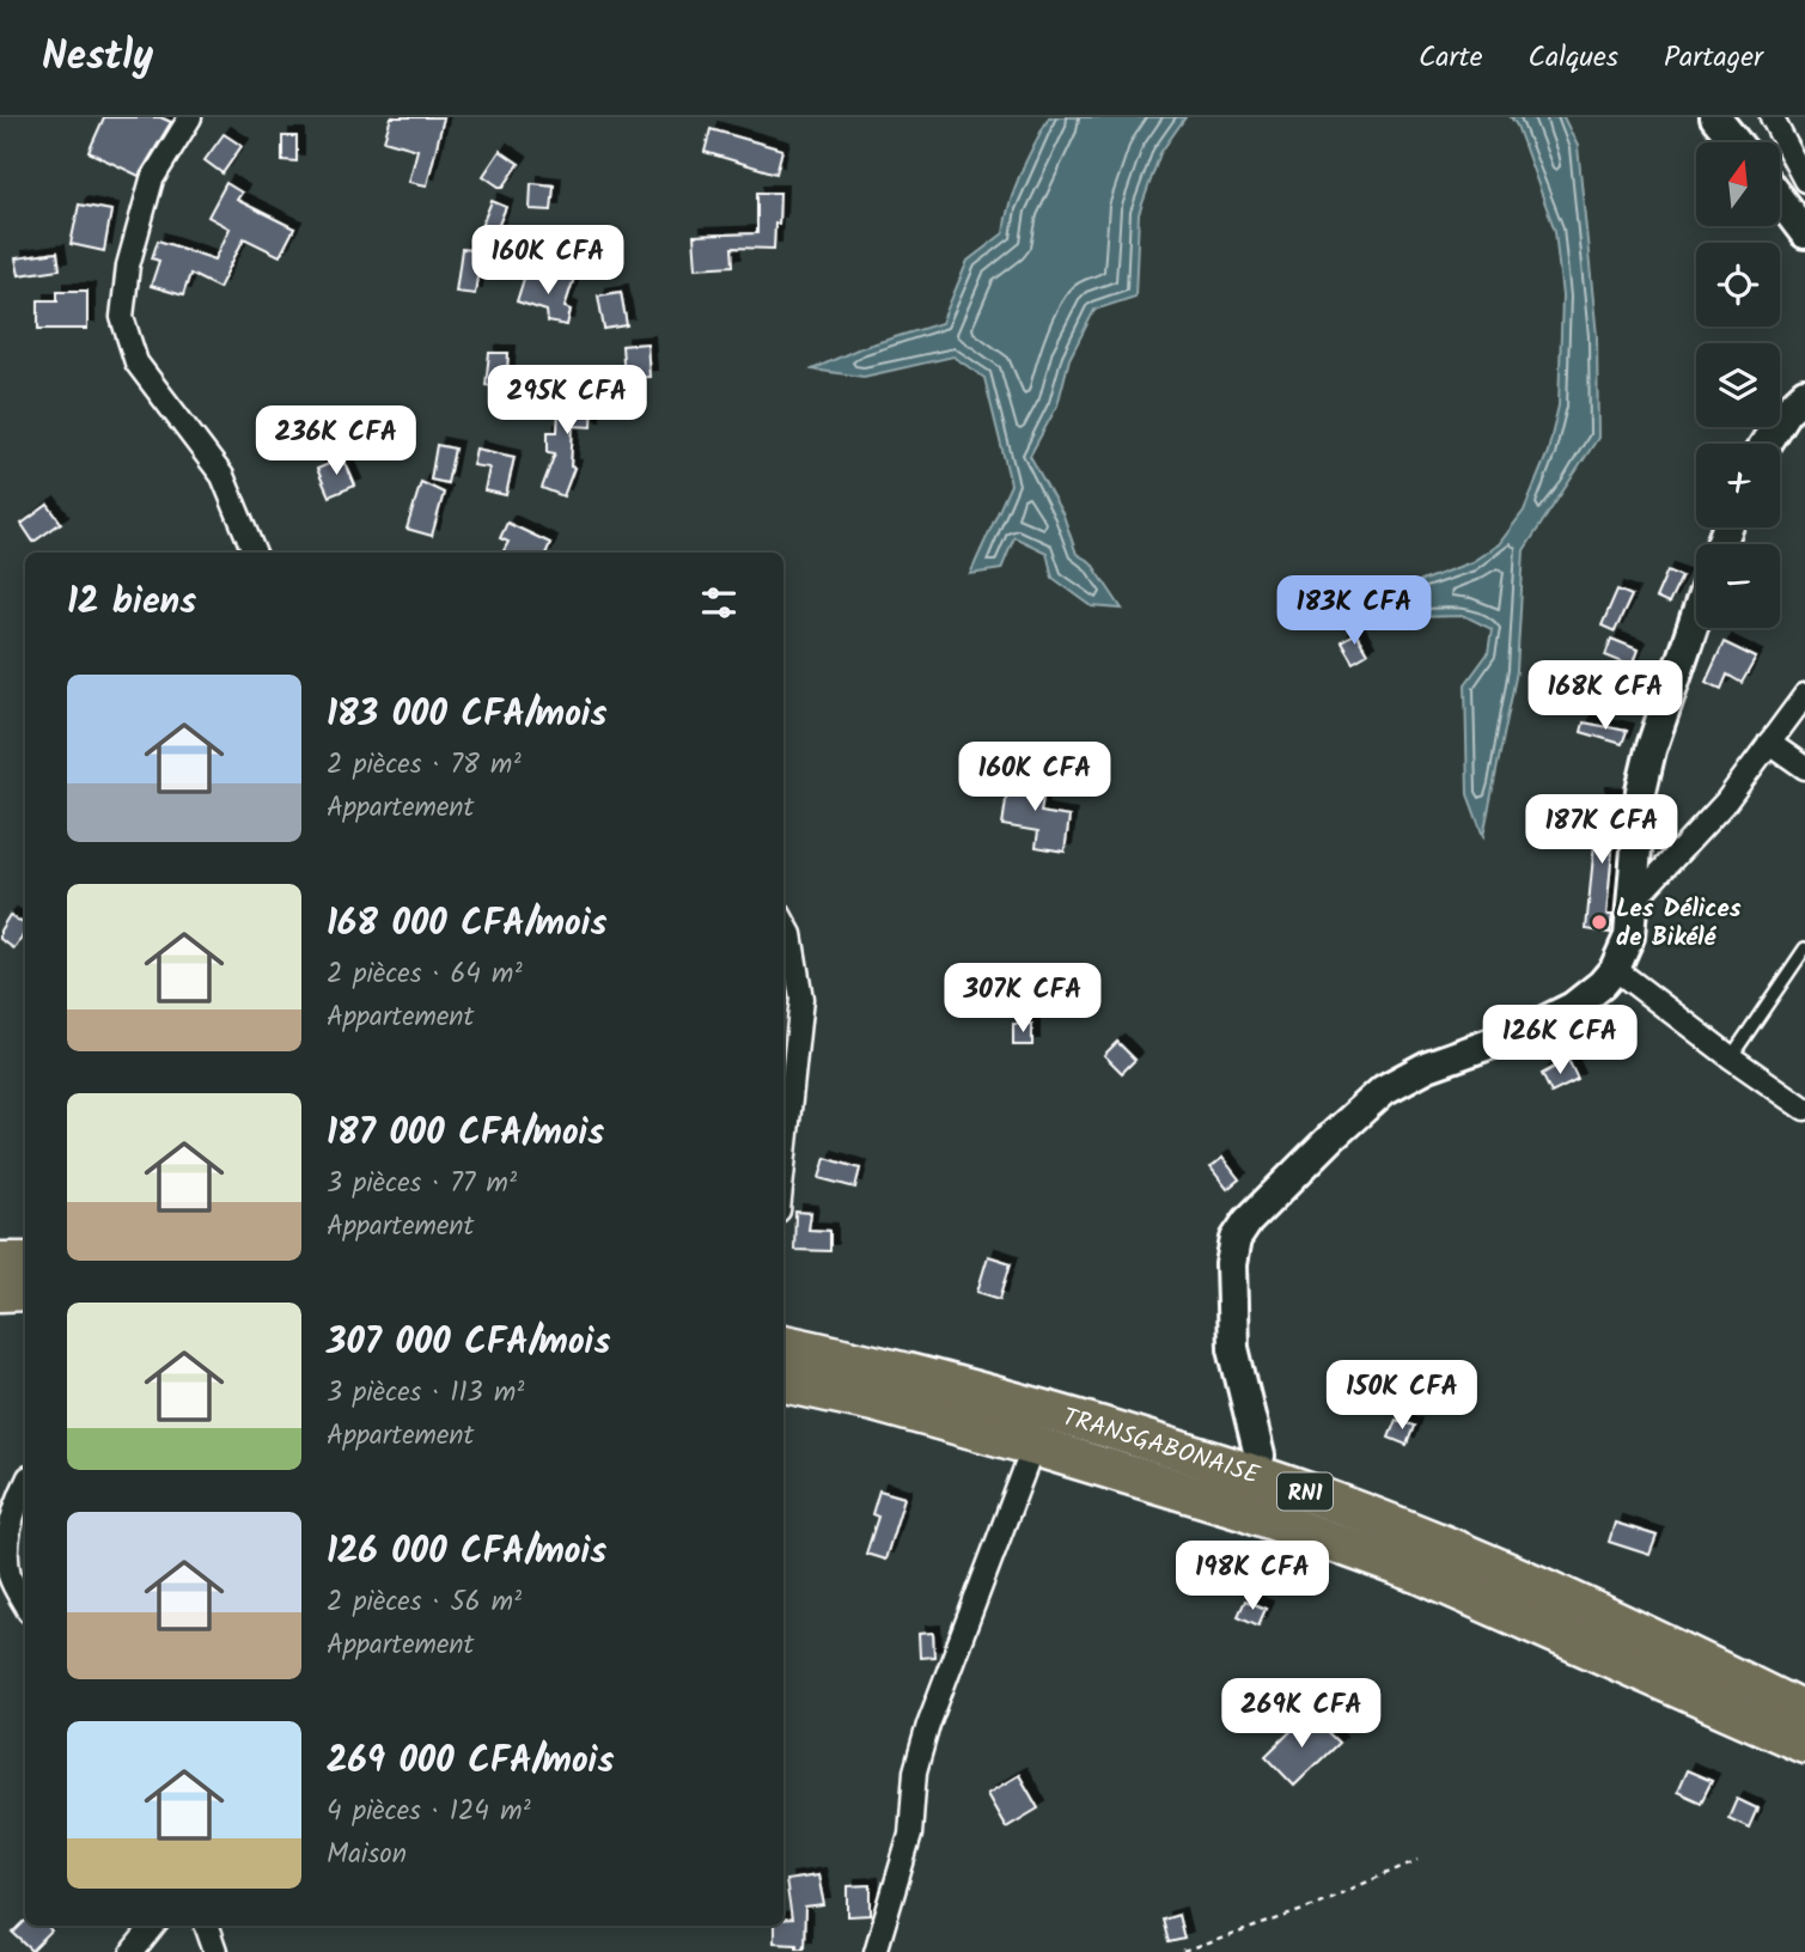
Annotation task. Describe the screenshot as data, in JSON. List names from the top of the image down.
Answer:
{
  "streets": {
    "highway": ["TRANSGABONAISE", "RN1"]
  },
  "places": ["Les Délices de Bikélé"],
  "north": "top",
  "page": {
    "header": "Nestly",
    "nav": ["Carte", "Calques", "Partager"],
    "map_buttons": ["+", "−"],
    "price": [
      "160K CFA",
      "295K CFA",
      "236K CFA",
      "183K CFA",
      "168K CFA",
      "160K CFA",
      "187K CFA",
      "307K CFA",
      "126K CFA",
      "150K CFA",
      "198K CFA",
      "269K CFA"
    ],
    "heading": "12 biens",
    "list": [
      {
        "name": "183 000 CFA/mois",
        "note": "2 pièces · 78 m² · Appartement"
      },
      {
        "name": "168 000 CFA/mois",
        "note": "2 pièces · 64 m² · Appartement"
      },
      {
        "name": "187 000 CFA/mois",
        "note": "3 pièces · 77 m² · Appartement"
      },
      {
        "name": "307 000 CFA/mois",
        "note": "3 pièces · 113 m² · Appartement"
      },
      {
        "name": "126 000 CFA/mois",
        "note": "2 pièces · 56 m² · Appartement"
      },
      {
        "name": "269 000 CFA/mois",
        "note": "4 pièces · 124 m² · Maison"
      }
    ]
  }
}
